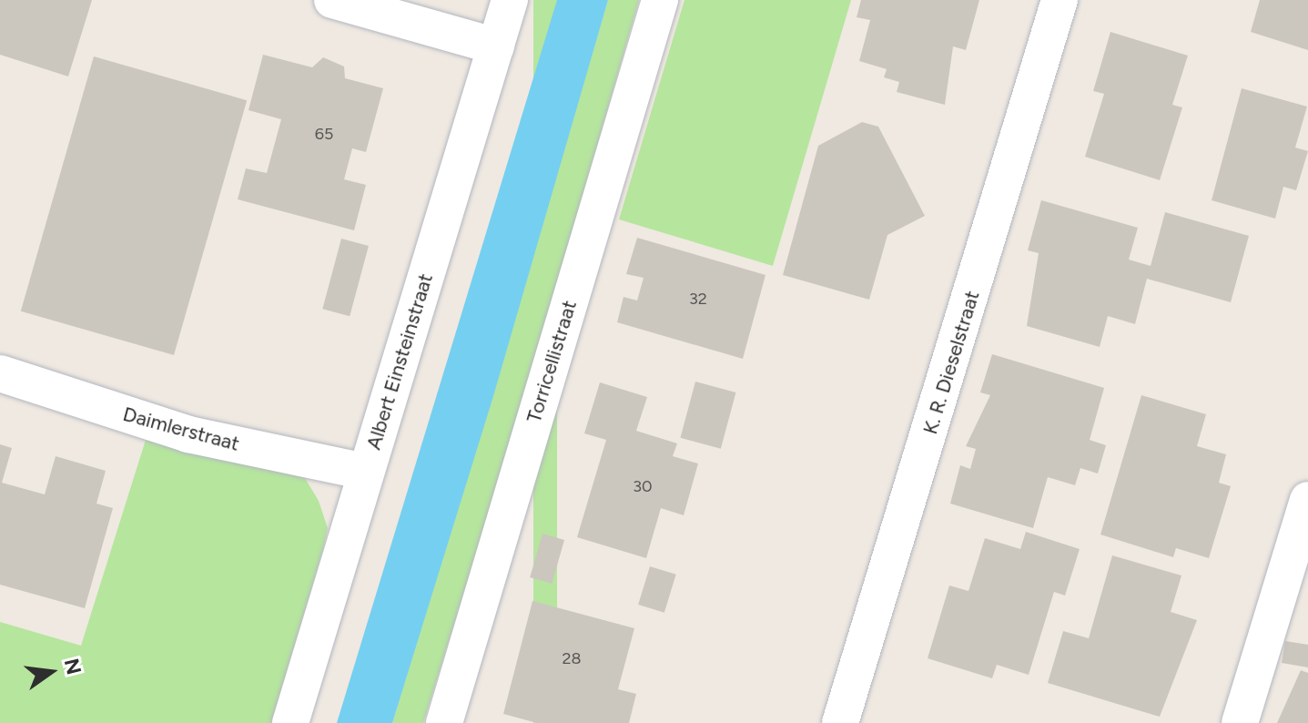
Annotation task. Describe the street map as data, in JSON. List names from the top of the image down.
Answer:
{
  "streets": {
    "street": [
      "Albert Einsteinstraat",
      "Torricellistraat",
      "K. R. Dieselstraat",
      "Daimlerstraat"
    ]
  },
  "crossings": [
    ["Albert Einsteinstraat", "Daimlerstraat"]
  ],
  "house_numbers": [
    "65",
    "32",
    "30",
    "28"
  ],
  "north": "right"
}
